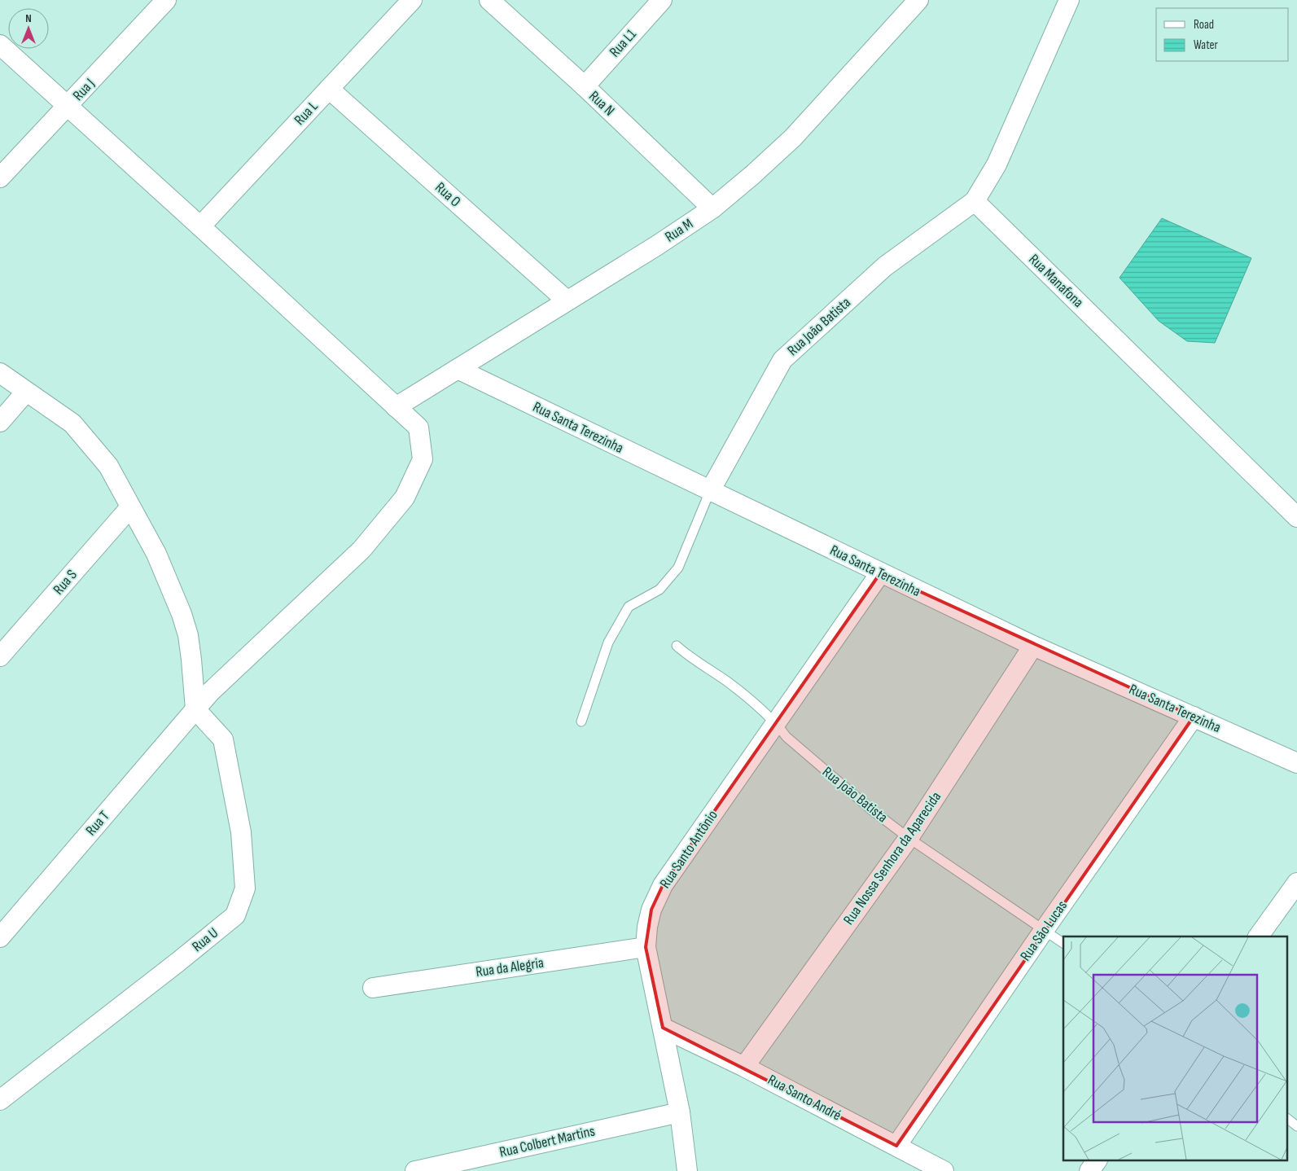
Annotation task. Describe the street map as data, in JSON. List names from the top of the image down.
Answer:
{
  "streets": {
    "street": [
      "Rua L1",
      "Rua J",
      "Rua N",
      "Rua L",
      "Rua O",
      "Rua M",
      "Rua Manafona",
      "Rua João Batista",
      "Rua Santa Terezinha",
      "Rua S",
      "Rua T",
      "Rua Santo Antônio",
      "Rua Nossa Senhora da Aparecida",
      "Rua São Lucas",
      "Rua U",
      "Rua da Alegria",
      "Rua Santo André",
      "Rua Colbert Martins"
    ]
  },
  "crossings": [
    ["Rua L1", "Rua N"],
    ["Rua J", "Rua T"],
    ["Rua N", "Rua M"],
    ["Rua L", "Rua O"],
    ["Rua L", "Rua T"],
    ["Rua O", "Rua M"],
    ["Rua M", "Rua Santa Terezinha"],
    ["Rua M", "Rua T"],
    ["Rua Manafona", "Rua João Batista"],
    ["Rua João Batista", "Rua Santa Terezinha"],
    ["Rua João Batista", "Rua Santo Antônio"],
    ["Rua João Batista", "Rua Nossa Senhora da Aparecida"],
    ["Rua João Batista", "Rua São Lucas"],
    ["Rua Santa Terezinha", "Rua Santo Antônio"],
    ["Rua Santa Terezinha", "Rua Nossa Senhora da Aparecida"],
    ["Rua Santa Terezinha", "Rua São Lucas"],
    ["Rua T", "Rua U"],
    ["Rua Santo Antônio", "Rua da Alegria"],
    ["Rua Santo Antônio", "Rua Santo André"],
    ["Rua Santo Antônio", "Rua Colbert Martins"],
    ["Rua Nossa Senhora da Aparecida", "Rua Santo André"],
    ["Rua São Lucas", "Rua Santo André"]
  ],
  "legend": ["Road", "Water"],
  "north": "top"
}
